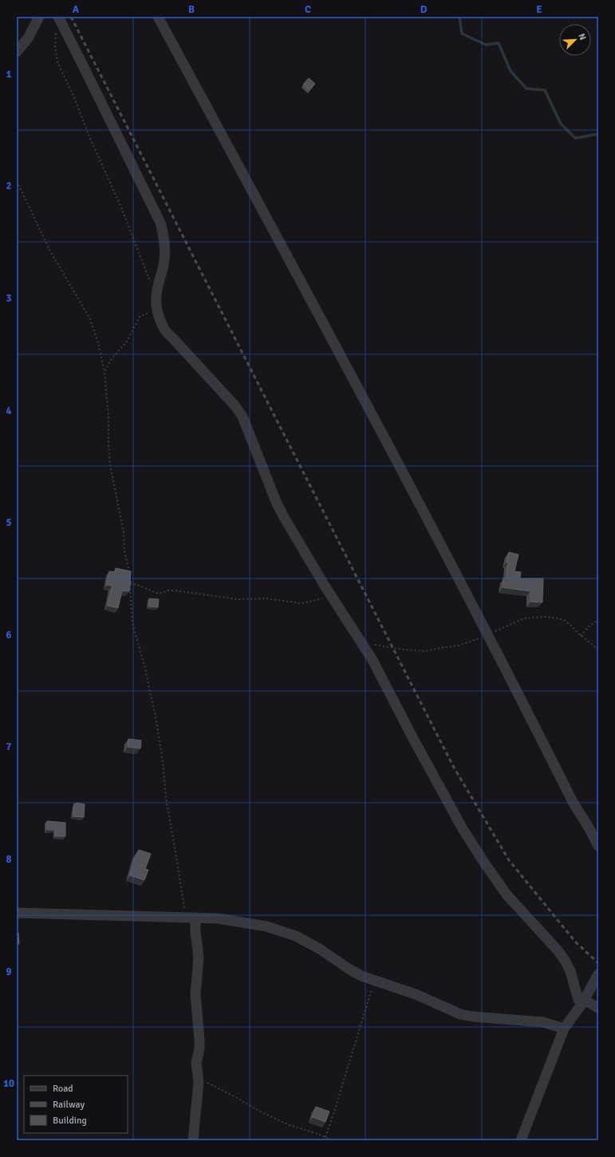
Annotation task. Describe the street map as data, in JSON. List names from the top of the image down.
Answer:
{
  "legend": ["Road", "Railway", "Building"],
  "north": "top right",
  "grid": {
    "columns": [
      "A",
      "B",
      "C",
      "D",
      "E"
    ],
    "rows": [
      "1",
      "2",
      "3",
      "4",
      "5",
      "6",
      "7",
      "8",
      "9",
      "10"
    ]
  }
}
